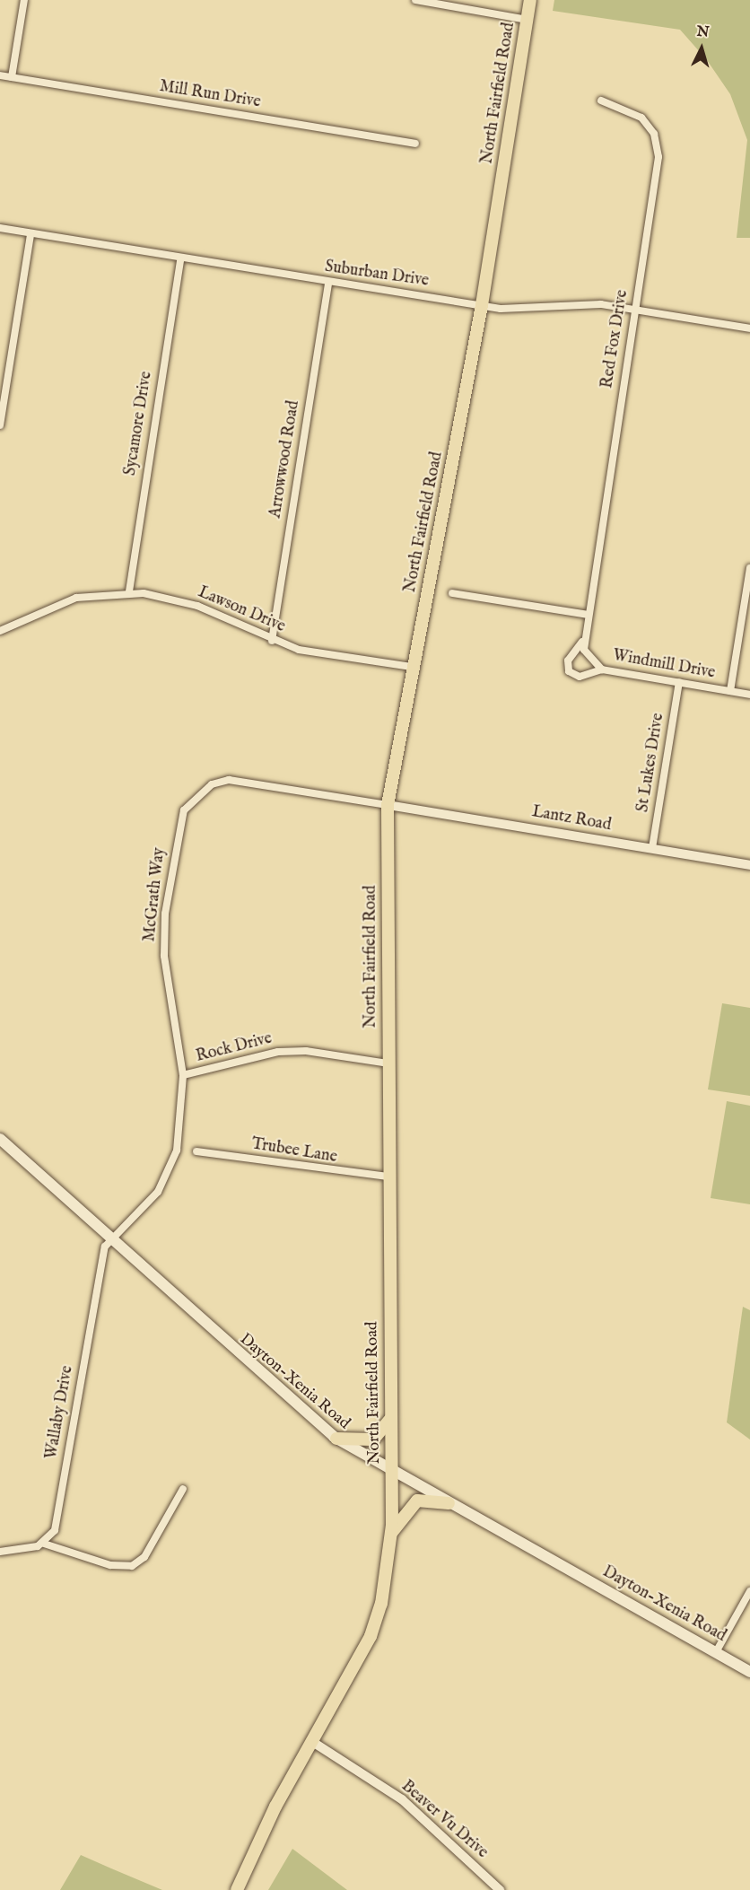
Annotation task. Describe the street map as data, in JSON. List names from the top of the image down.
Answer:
{
  "streets": {
    "main road": ["North Fairfield Road", "Dayton-Xenia Road"],
    "street": [
      "Mill Run Drive",
      "Suburban Drive",
      "Red Fox Drive",
      "Sycamore Drive",
      "Arrowwood Road",
      "Lawson Drive",
      "Windmill Drive",
      "St Lukes Drive",
      "Lantz Road",
      "McGrath Way",
      "Rock Drive",
      "Trubee Lane",
      "Wallaby Drive",
      "Beaver Vu Drive"
    ]
  },
  "crossings": [
    ["North Fairfield Road", "Suburban Drive"],
    ["North Fairfield Road", "Lawson Drive"],
    ["North Fairfield Road", "Lantz Road"],
    ["North Fairfield Road", "McGrath Way"],
    ["North Fairfield Road", "Rock Drive"],
    ["North Fairfield Road", "Trubee Lane"],
    ["North Fairfield Road", "Dayton-Xenia Road"],
    ["North Fairfield Road", "Beaver Vu Drive"],
    ["Suburban Drive", "Red Fox Drive"],
    ["Suburban Drive", "Sycamore Drive"],
    ["Suburban Drive", "Arrowwood Road"],
    ["Red Fox Drive", "Windmill Drive"],
    ["Sycamore Drive", "Lawson Drive"],
    ["Arrowwood Road", "Lawson Drive"],
    ["Windmill Drive", "St Lukes Drive"],
    ["St Lukes Drive", "Lantz Road"],
    ["Lantz Road", "McGrath Way"],
    ["McGrath Way", "Rock Drive"],
    ["McGrath Way", "Dayton-Xenia Road"],
    ["McGrath Way", "Wallaby Drive"],
    ["Dayton-Xenia Road", "Wallaby Drive"]
  ],
  "north": "top"
}
